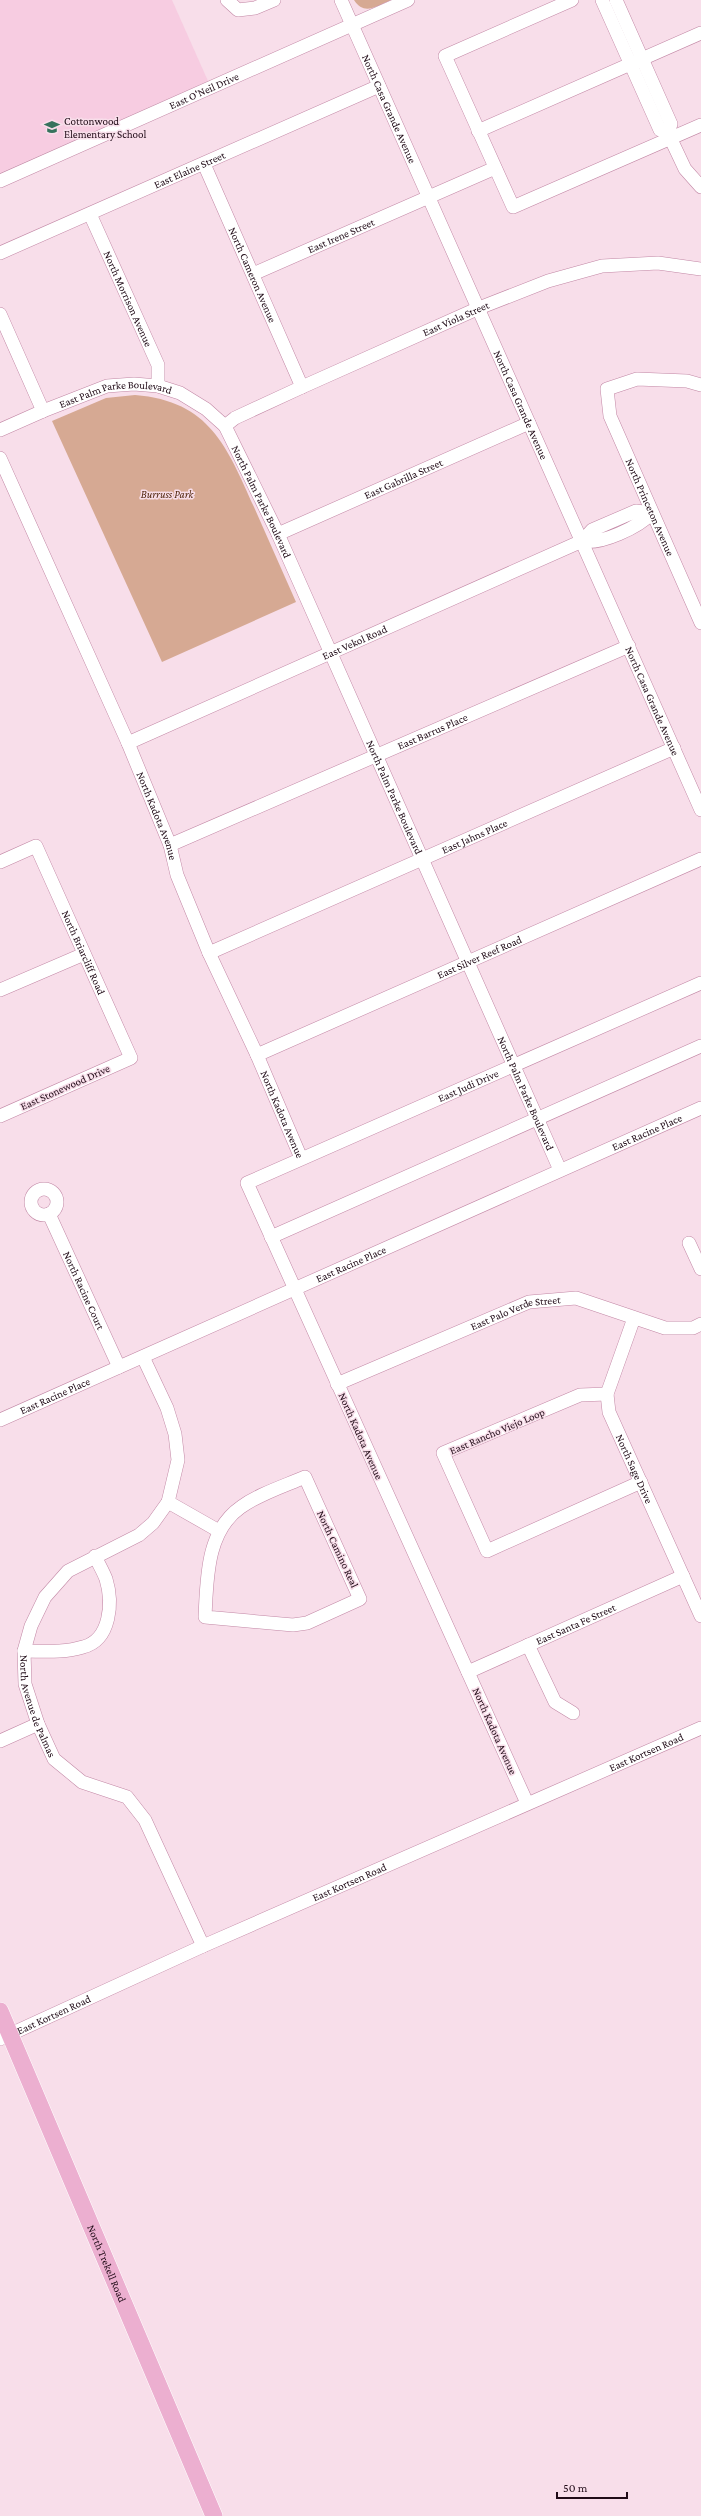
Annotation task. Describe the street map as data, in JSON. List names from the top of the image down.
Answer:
{
  "streets": {
    "main road": ["North Trekell Road"],
    "street": [
      "East O'Neil Drive",
      "North Casa Grande Avenue",
      "East Elaine Street",
      "East Irene Street",
      "North Cameron Avenue",
      "North Morrison Avenue",
      "East Viola Street",
      "East Palm Parke Boulevard",
      "East Gabrilla Street",
      "North Palm Parke Boulevard",
      "North Princeton Avenue",
      "East Vekol Road",
      "East Barrus Place",
      "North Kadota Avenue",
      "East Jahns Place",
      "North Briarcliff Road",
      "East Silver Reef Road",
      "East Judi Drive",
      "East Stonewood Drive",
      "East Racine Place",
      "North Racine Court",
      "East Palo Verde Street",
      "East Rancho Viejo Loop",
      "North Sage Drive",
      "North Camino Real",
      "East Santa Fe Street",
      "North Avenue de Palmas",
      "East Kortsen Road"
    ]
  },
  "crossings": [
    ["East O'Neil Drive", "North Casa Grande Avenue"],
    ["North Casa Grande Avenue", "East Elaine Street"],
    ["North Casa Grande Avenue", "East Irene Street"],
    ["North Casa Grande Avenue", "East Viola Street"],
    ["North Casa Grande Avenue", "East Gabrilla Street"],
    ["North Casa Grande Avenue", "East Vekol Road"],
    ["North Casa Grande Avenue", "East Barrus Place"],
    ["North Casa Grande Avenue", "East Jahns Place"],
    ["East Elaine Street", "North Cameron Avenue"],
    ["East Elaine Street", "North Morrison Avenue"],
    ["East Irene Street", "North Cameron Avenue"],
    ["North Cameron Avenue", "East Viola Street"],
    ["North Morrison Avenue", "East Palm Parke Boulevard"],
    ["East Viola Street", "East Palm Parke Boulevard"],
    ["East Viola Street", "North Palm Parke Boulevard"],
    ["East Palm Parke Boulevard", "North Palm Parke Boulevard"],
    ["East Gabrilla Street", "North Palm Parke Boulevard"],
    ["North Palm Parke Boulevard", "East Vekol Road"],
    ["North Palm Parke Boulevard", "East Barrus Place"],
    ["North Palm Parke Boulevard", "East Jahns Place"],
    ["North Palm Parke Boulevard", "East Silver Reef Road"],
    ["North Palm Parke Boulevard", "East Judi Drive"],
    ["North Palm Parke Boulevard", "East Racine Place"],
    ["North Princeton Avenue", "East Vekol Road"],
    ["East Vekol Road", "North Kadota Avenue"],
    ["East Barrus Place", "North Kadota Avenue"],
    ["North Kadota Avenue", "East Jahns Place"],
    ["North Kadota Avenue", "East Silver Reef Road"],
    ["North Kadota Avenue", "East Judi Drive"],
    ["North Kadota Avenue", "East Racine Place"],
    ["North Kadota Avenue", "East Palo Verde Street"],
    ["North Kadota Avenue", "East Santa Fe Street"],
    ["North Kadota Avenue", "East Kortsen Road"],
    ["North Briarcliff Road", "East Stonewood Drive"],
    ["East Racine Place", "North Racine Court"],
    ["East Racine Place", "North Avenue de Palmas"],
    ["East Palo Verde Street", "North Sage Drive"],
    ["East Rancho Viejo Loop", "North Sage Drive"],
    ["North Sage Drive", "East Santa Fe Street"],
    ["North Avenue de Palmas", "East Kortsen Road"],
    ["East Kortsen Road", "North Trekell Road"]
  ],
  "parks": ["Burruss Park"],
  "places": {
    "school or university": ["Cottonwood Elementary School"]
  },
  "scale_bar": "50 m"
}
